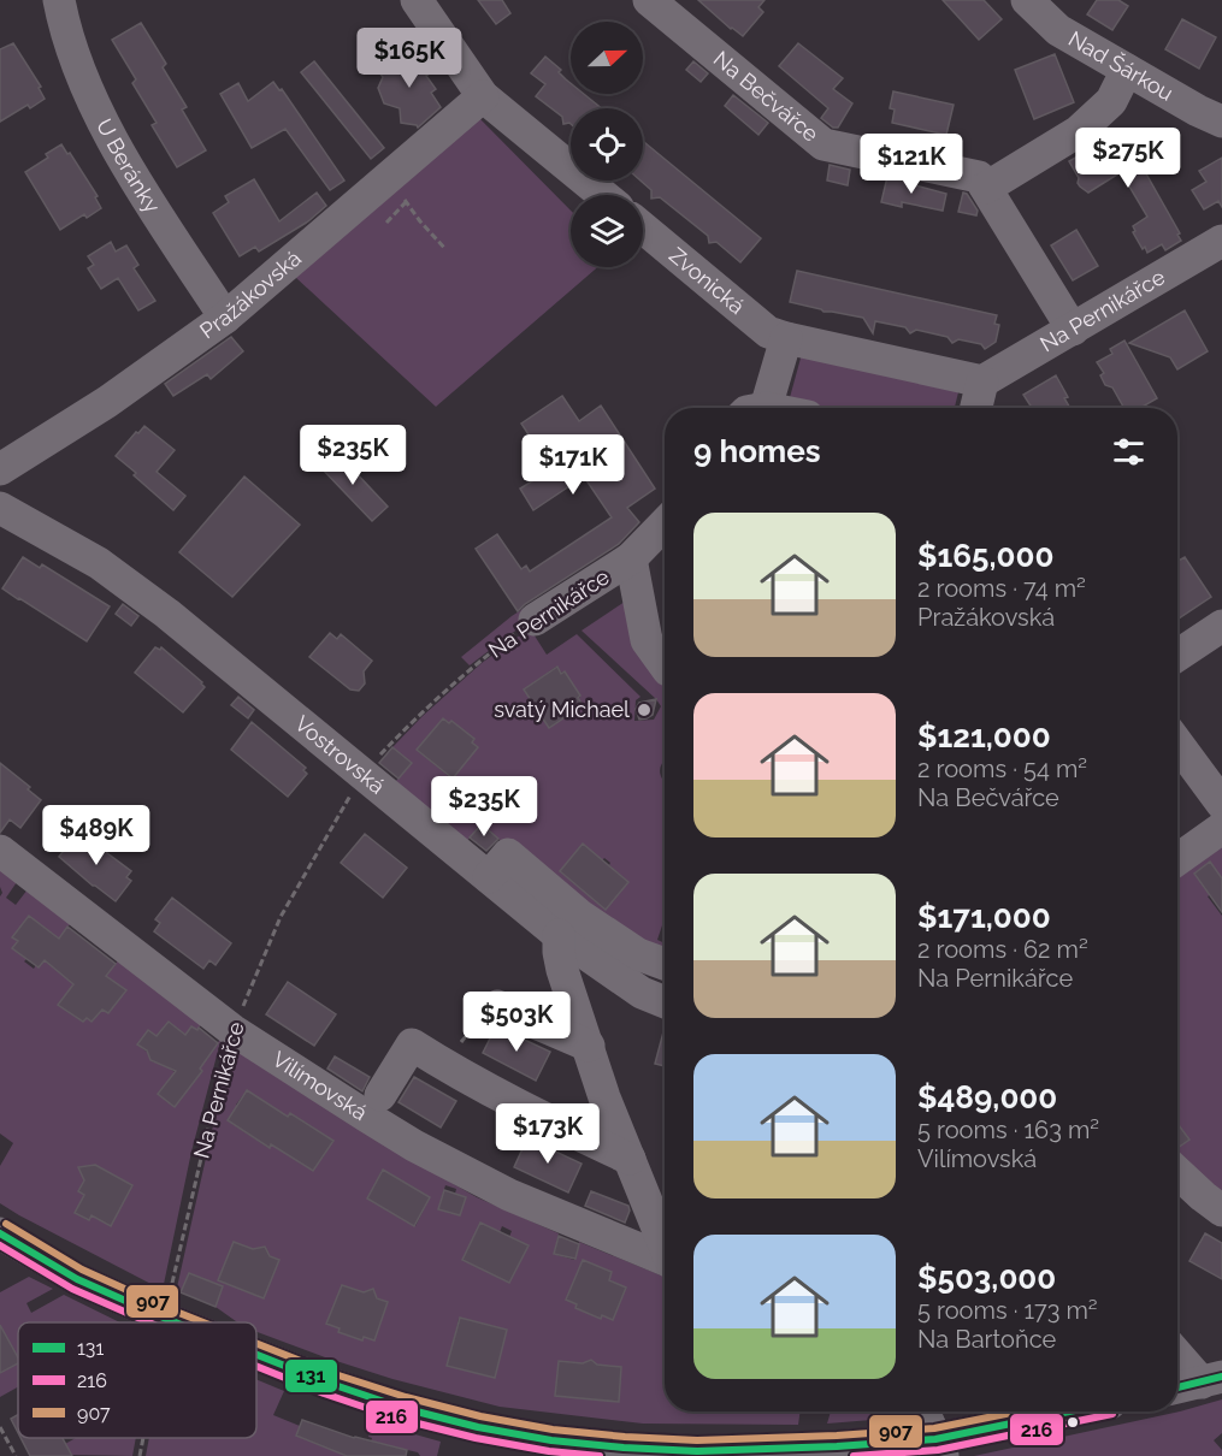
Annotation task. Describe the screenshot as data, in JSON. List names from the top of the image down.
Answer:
{
  "streets": {
    "street": [
      "Nad Šárkou",
      "Na Bečvářce",
      "U Beránky",
      "Zvonická",
      "Pražákovská",
      "Na Pernikářce",
      "Vostrovská",
      "Vilímovská"
    ]
  },
  "crossings": [
    ["U Beránky", "Pražákovská"],
    ["Na Pernikářce", "Vostrovská"],
    ["Na Pernikářce", "Vilímovská"]
  ],
  "places": ["svatý Michael"],
  "lines": ["transit line 907", "transit line 131", "transit line 216"],
  "legend": ["131", "216", "907"],
  "north": "right",
  "page": {
    "price": [
      "$165K",
      "$275K",
      "$121K",
      "$235K",
      "$171K",
      "$235K",
      "$489K",
      "$503K",
      "$173K"
    ],
    "heading": "9 homes",
    "list": [
      {
        "name": "$165,000",
        "note": "2 rooms · 74 m² · Pražákovská"
      },
      {
        "name": "$121,000",
        "note": "2 rooms · 54 m² · Na Bečvářce"
      },
      {
        "name": "$171,000",
        "note": "2 rooms · 62 m² · Na Pernikářce"
      },
      {
        "name": "$489,000",
        "note": "5 rooms · 163 m² · Vilímovská"
      },
      {
        "name": "$503,000",
        "note": "5 rooms · 173 m² · Na Bartoňce"
      }
    ]
  }
}
